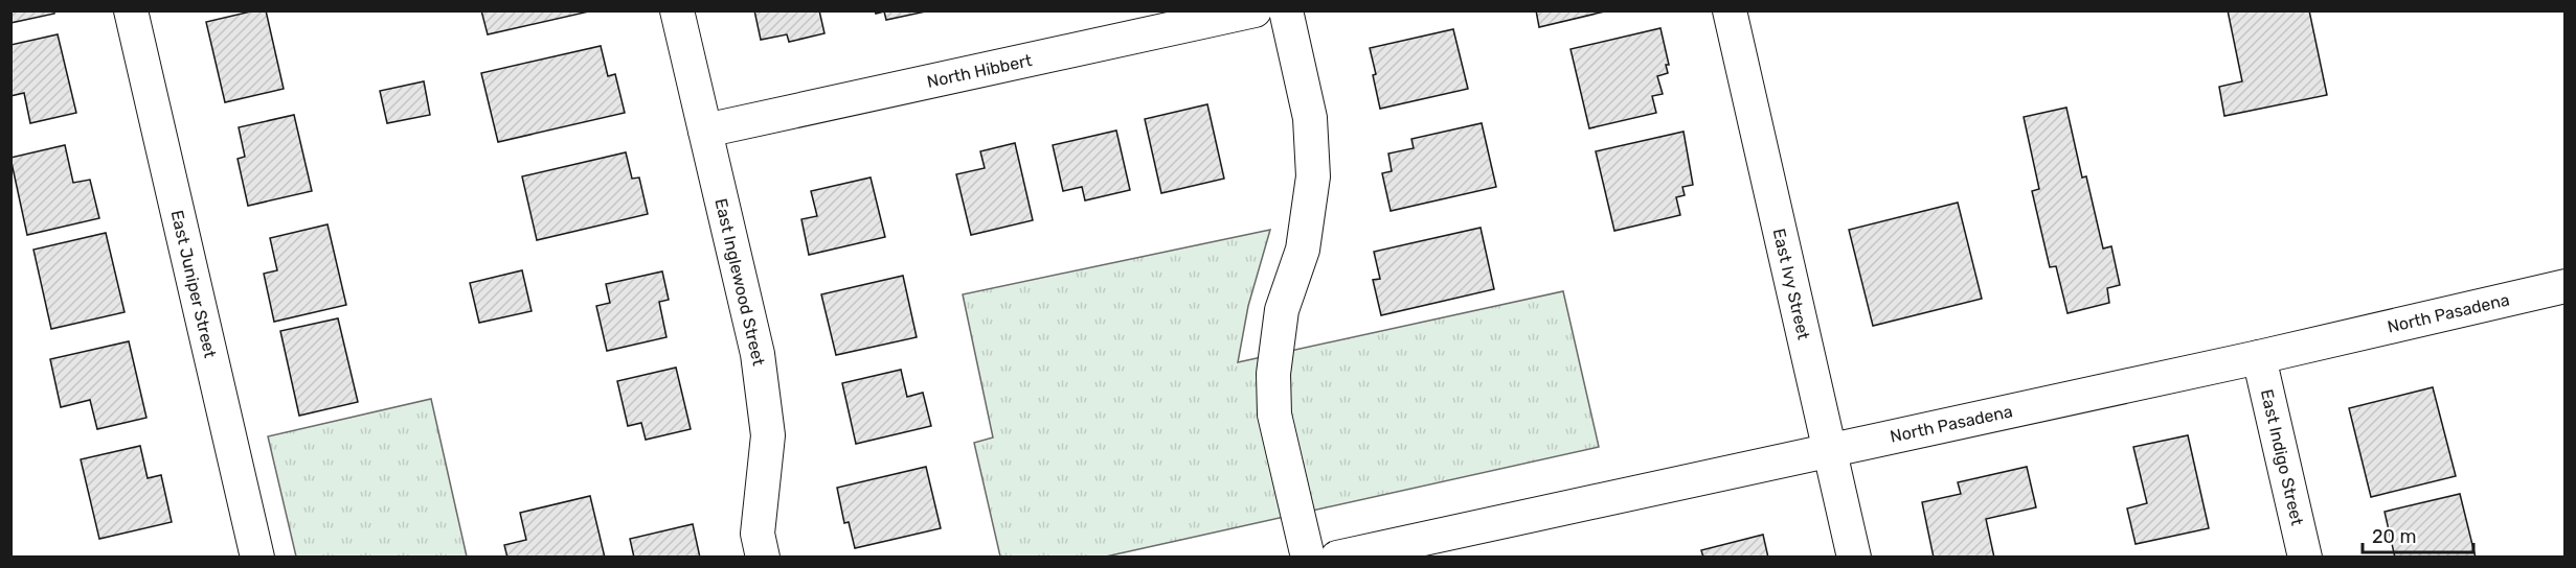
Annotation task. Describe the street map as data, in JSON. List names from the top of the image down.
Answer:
{
  "streets": {
    "street": [
      "North Hibbert",
      "East Inglewood Street",
      "East Juniper Street",
      "East Ivy Street",
      "North Pasadena",
      "East Indigo Street"
    ]
  },
  "crossings": [
    ["North Hibbert", "East Inglewood Street"],
    ["East Ivy Street", "North Pasadena"],
    ["North Pasadena", "East Indigo Street"]
  ],
  "scale_bar": "20 m"
}
